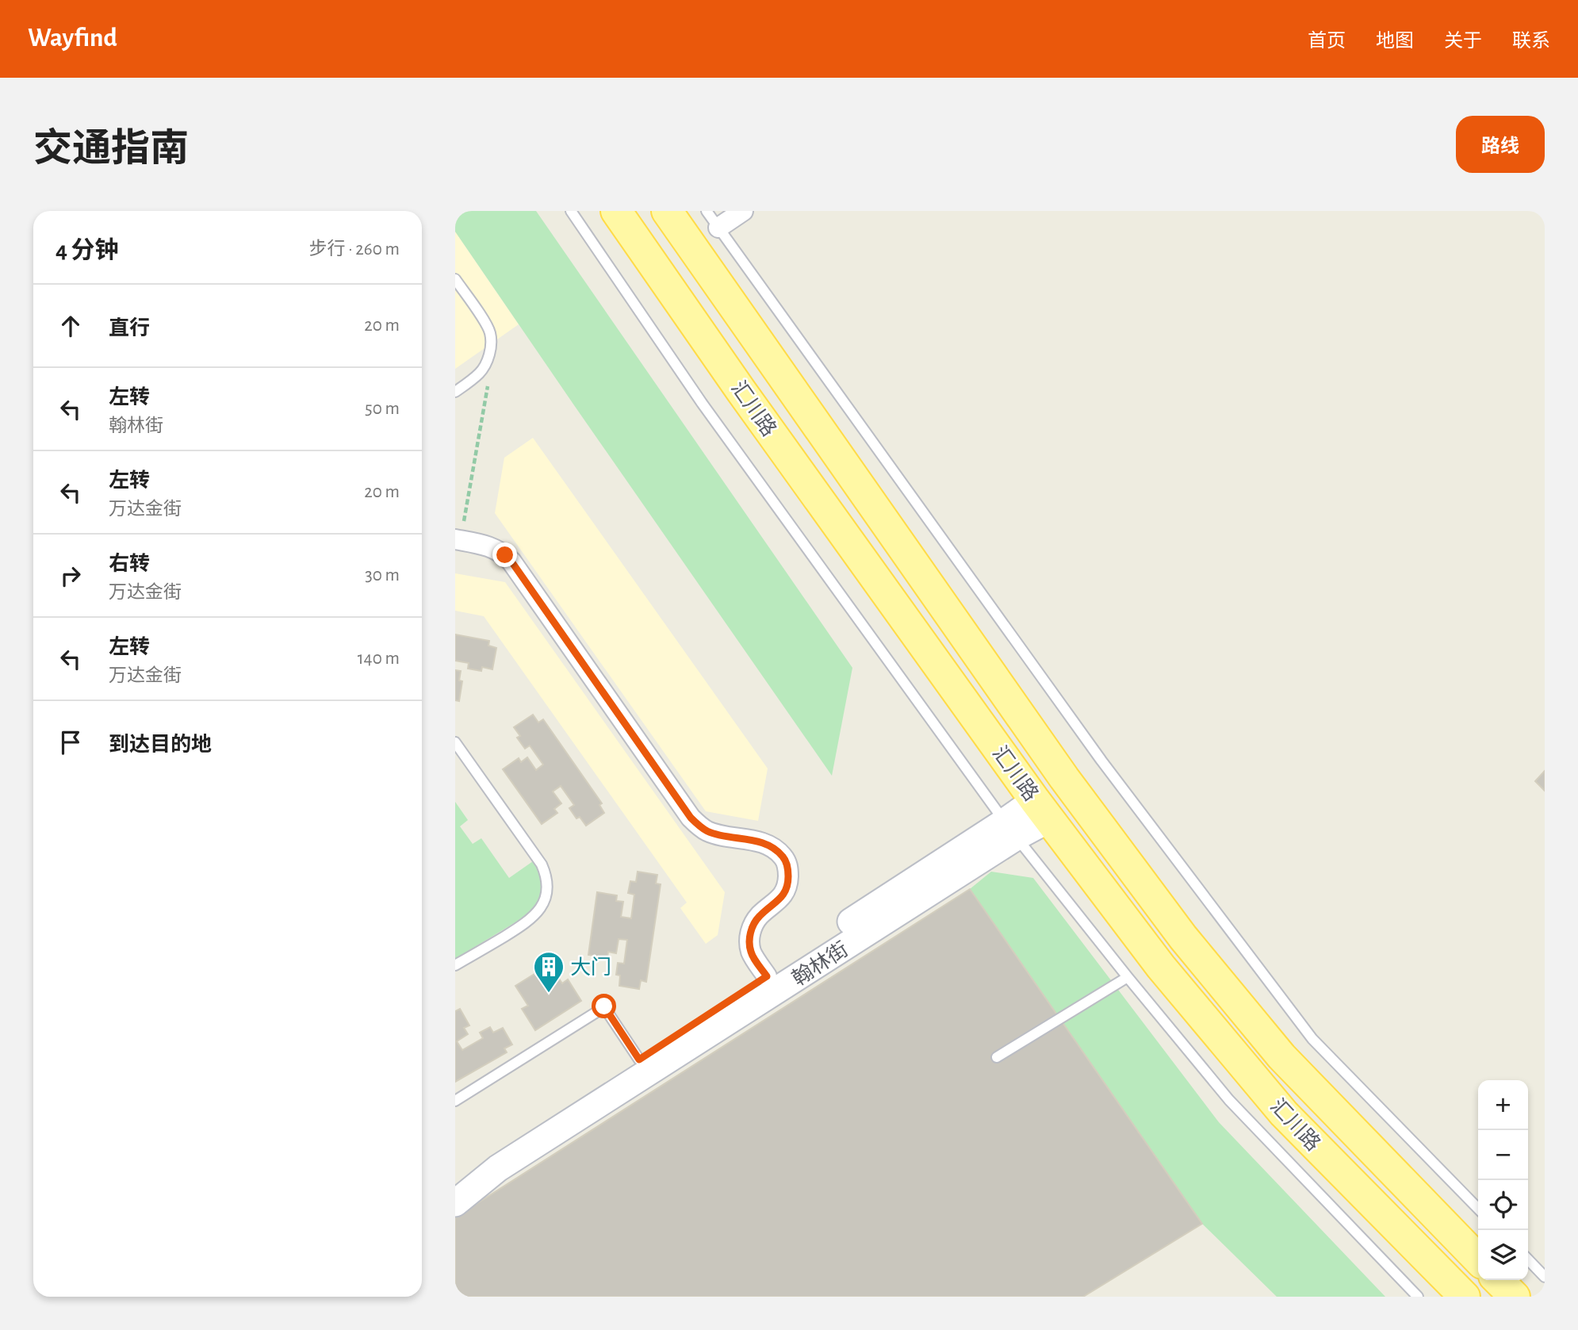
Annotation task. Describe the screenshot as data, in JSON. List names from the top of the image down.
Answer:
{
  "streets": {
    "main road": ["汇川路"],
    "street": ["翰林街"]
  },
  "crossings": [
    ["汇川路", "翰林街"]
  ],
  "places": {
    "building": ["大门"]
  },
  "page": {
    "header": "Wayfind",
    "nav": [
      "首页",
      "地图",
      "关于",
      "联系"
    ],
    "title": "交通指南",
    "buttons": "路线",
    "heading": ["4 分钟", "步行 · 260 m"],
    "list": [
      ["直行", "20 m"],
      ["左转", "翰林街", "50 m"],
      ["左转", "万达金街", "20 m"],
      ["右转", "万达金街", "30 m"],
      ["左转", "万达金街", "140 m"],
      "到达目的地"
    ],
    "map_buttons": ["+", "−"]
  }
}
